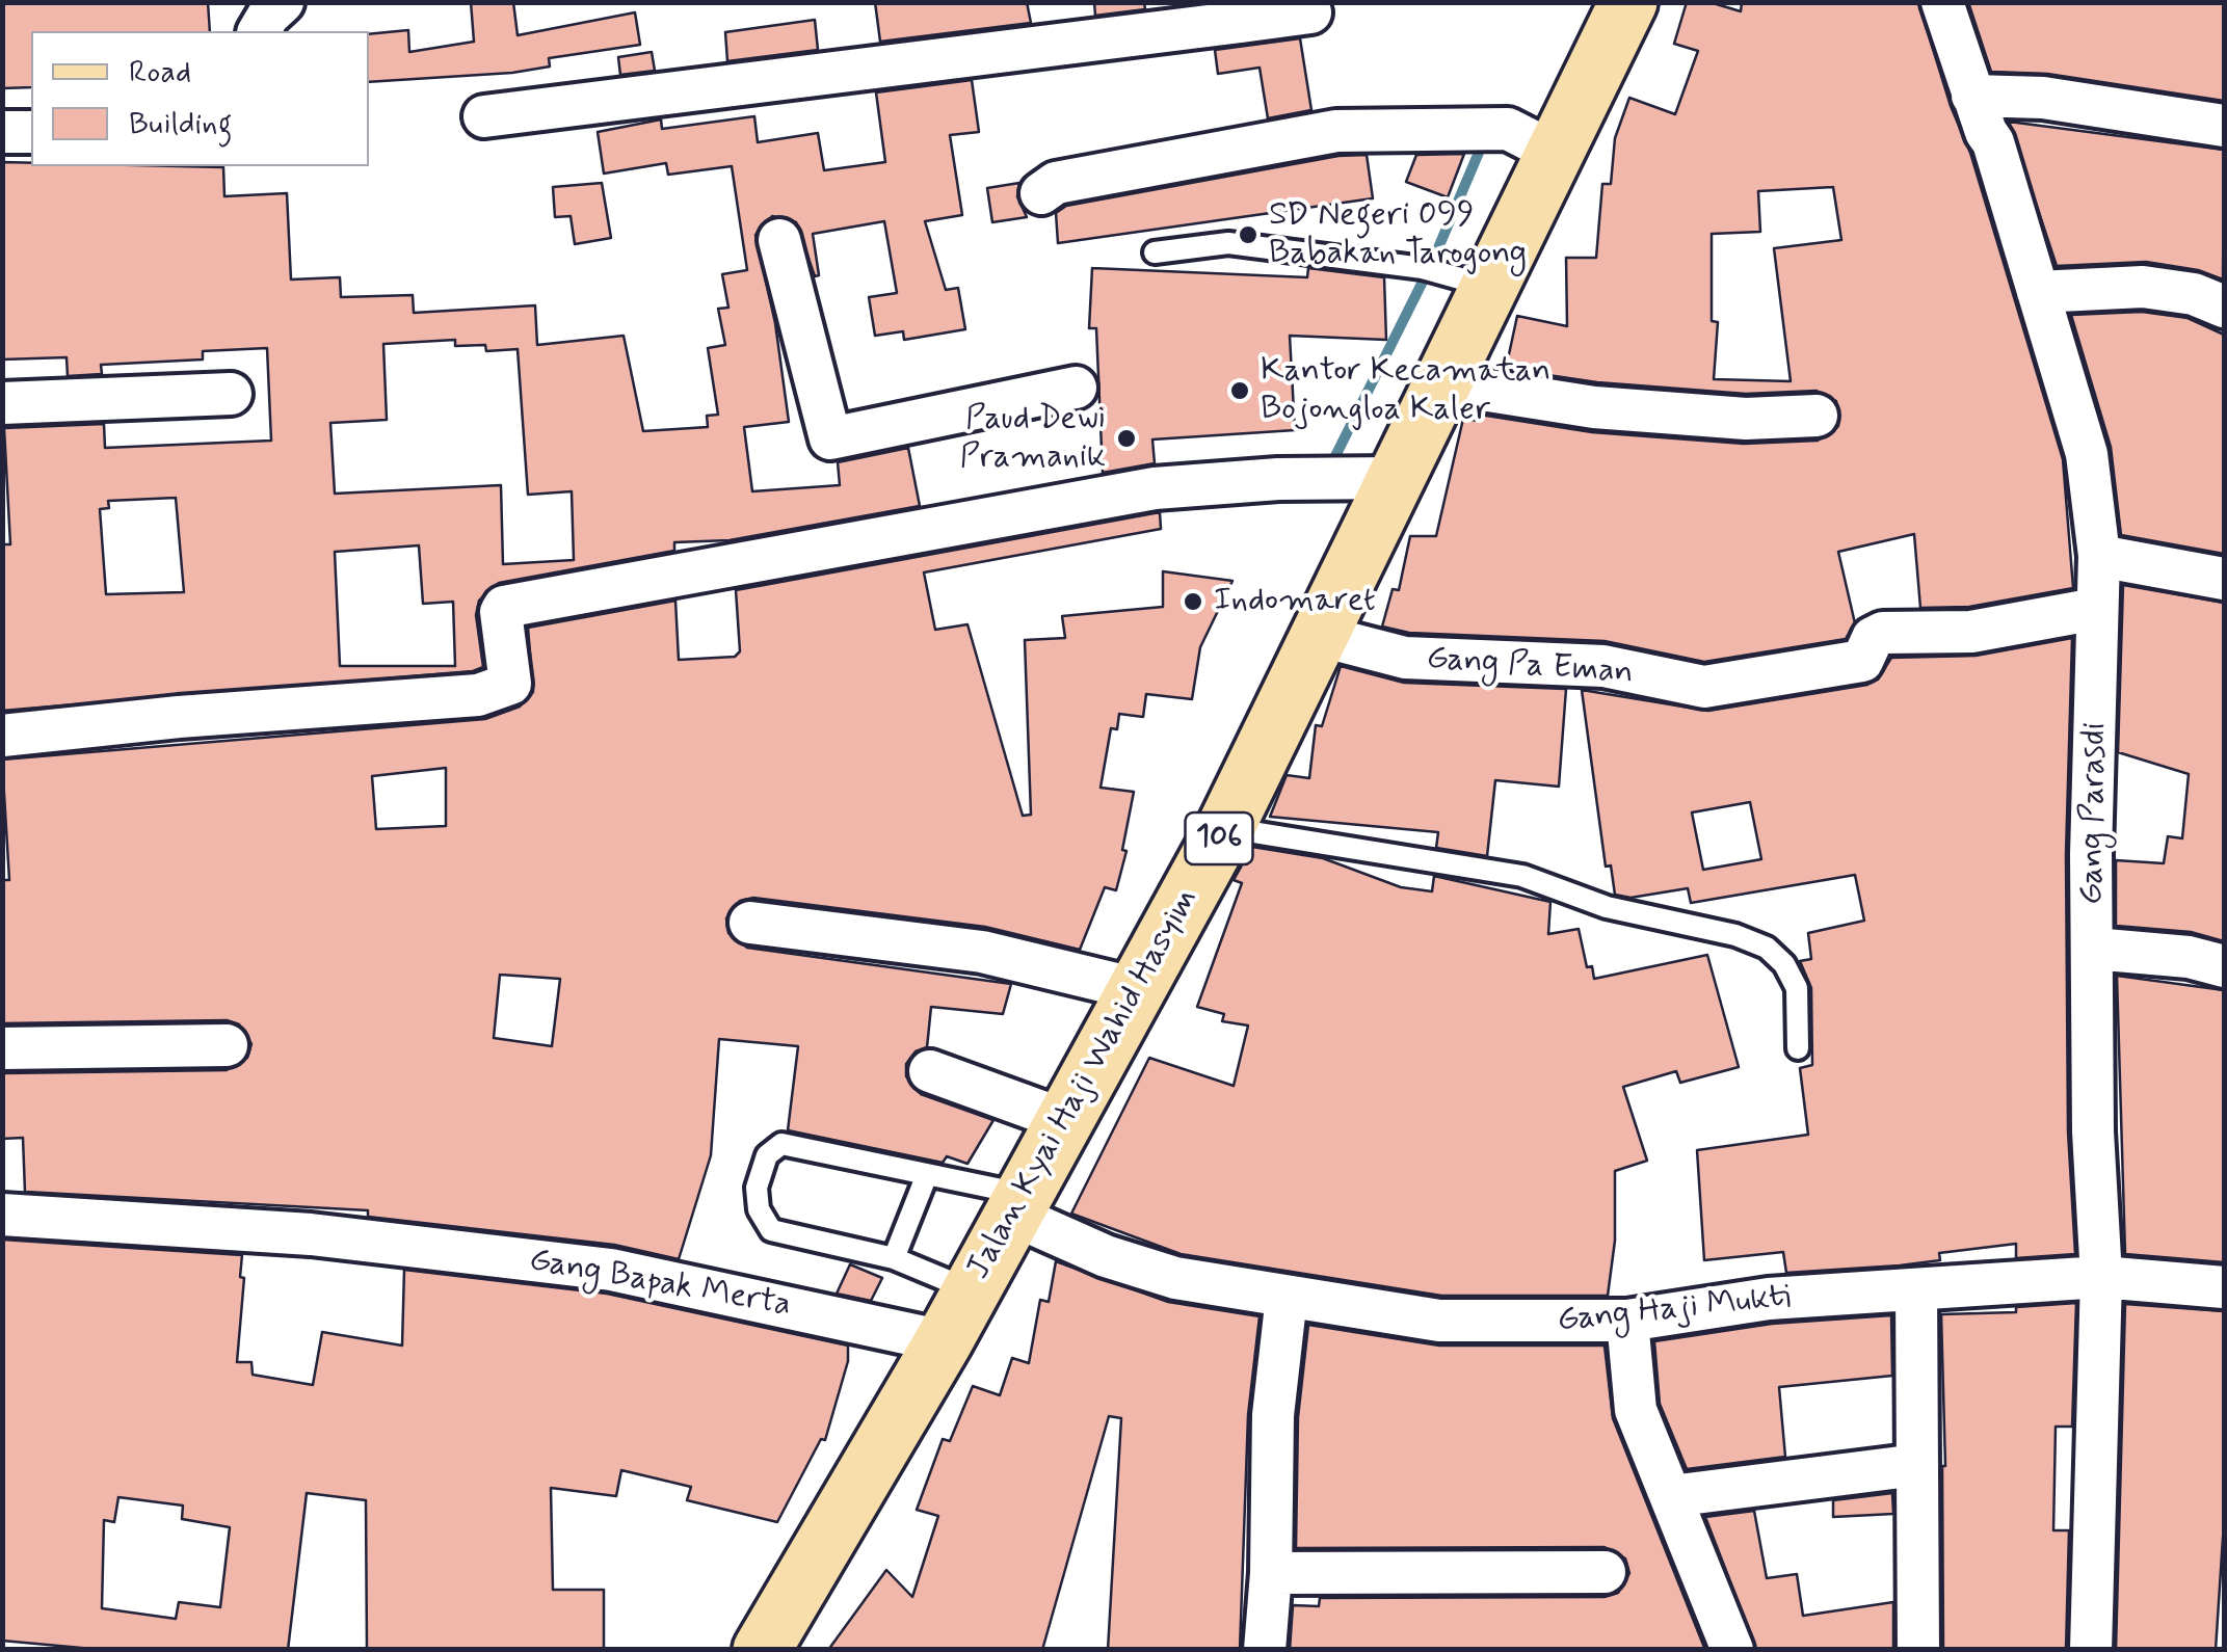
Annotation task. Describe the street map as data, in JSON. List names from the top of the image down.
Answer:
{
  "streets": {
    "main road": ["106", "Jalan Kyai Haji Wahid Hasyim"],
    "street": [
      "Gang Pa Eman",
      "Gang Parasdi",
      "Gang Bapak Merta",
      "Gang Haji Mukti"
    ]
  },
  "crossings": [
    ["Gang Pa Eman", "Gang Parasdi"],
    ["Gang Pa Eman", "Jalan Kyai Haji Wahid Hasyim"],
    ["Gang Parasdi", "Gang Haji Mukti"],
    ["Jalan Kyai Haji Wahid Hasyim", "Gang Bapak Merta"],
    ["Jalan Kyai Haji Wahid Hasyim", "Gang Haji Mukti"]
  ],
  "places": [
    "SD Negeri 099 Babakan Tarogong",
    "Kantor Kecamatan Bojongloa Kaler",
    "Paud Dewi Pramanik",
    "Indomaret"
  ],
  "legend": ["Road", "Building"]
}
